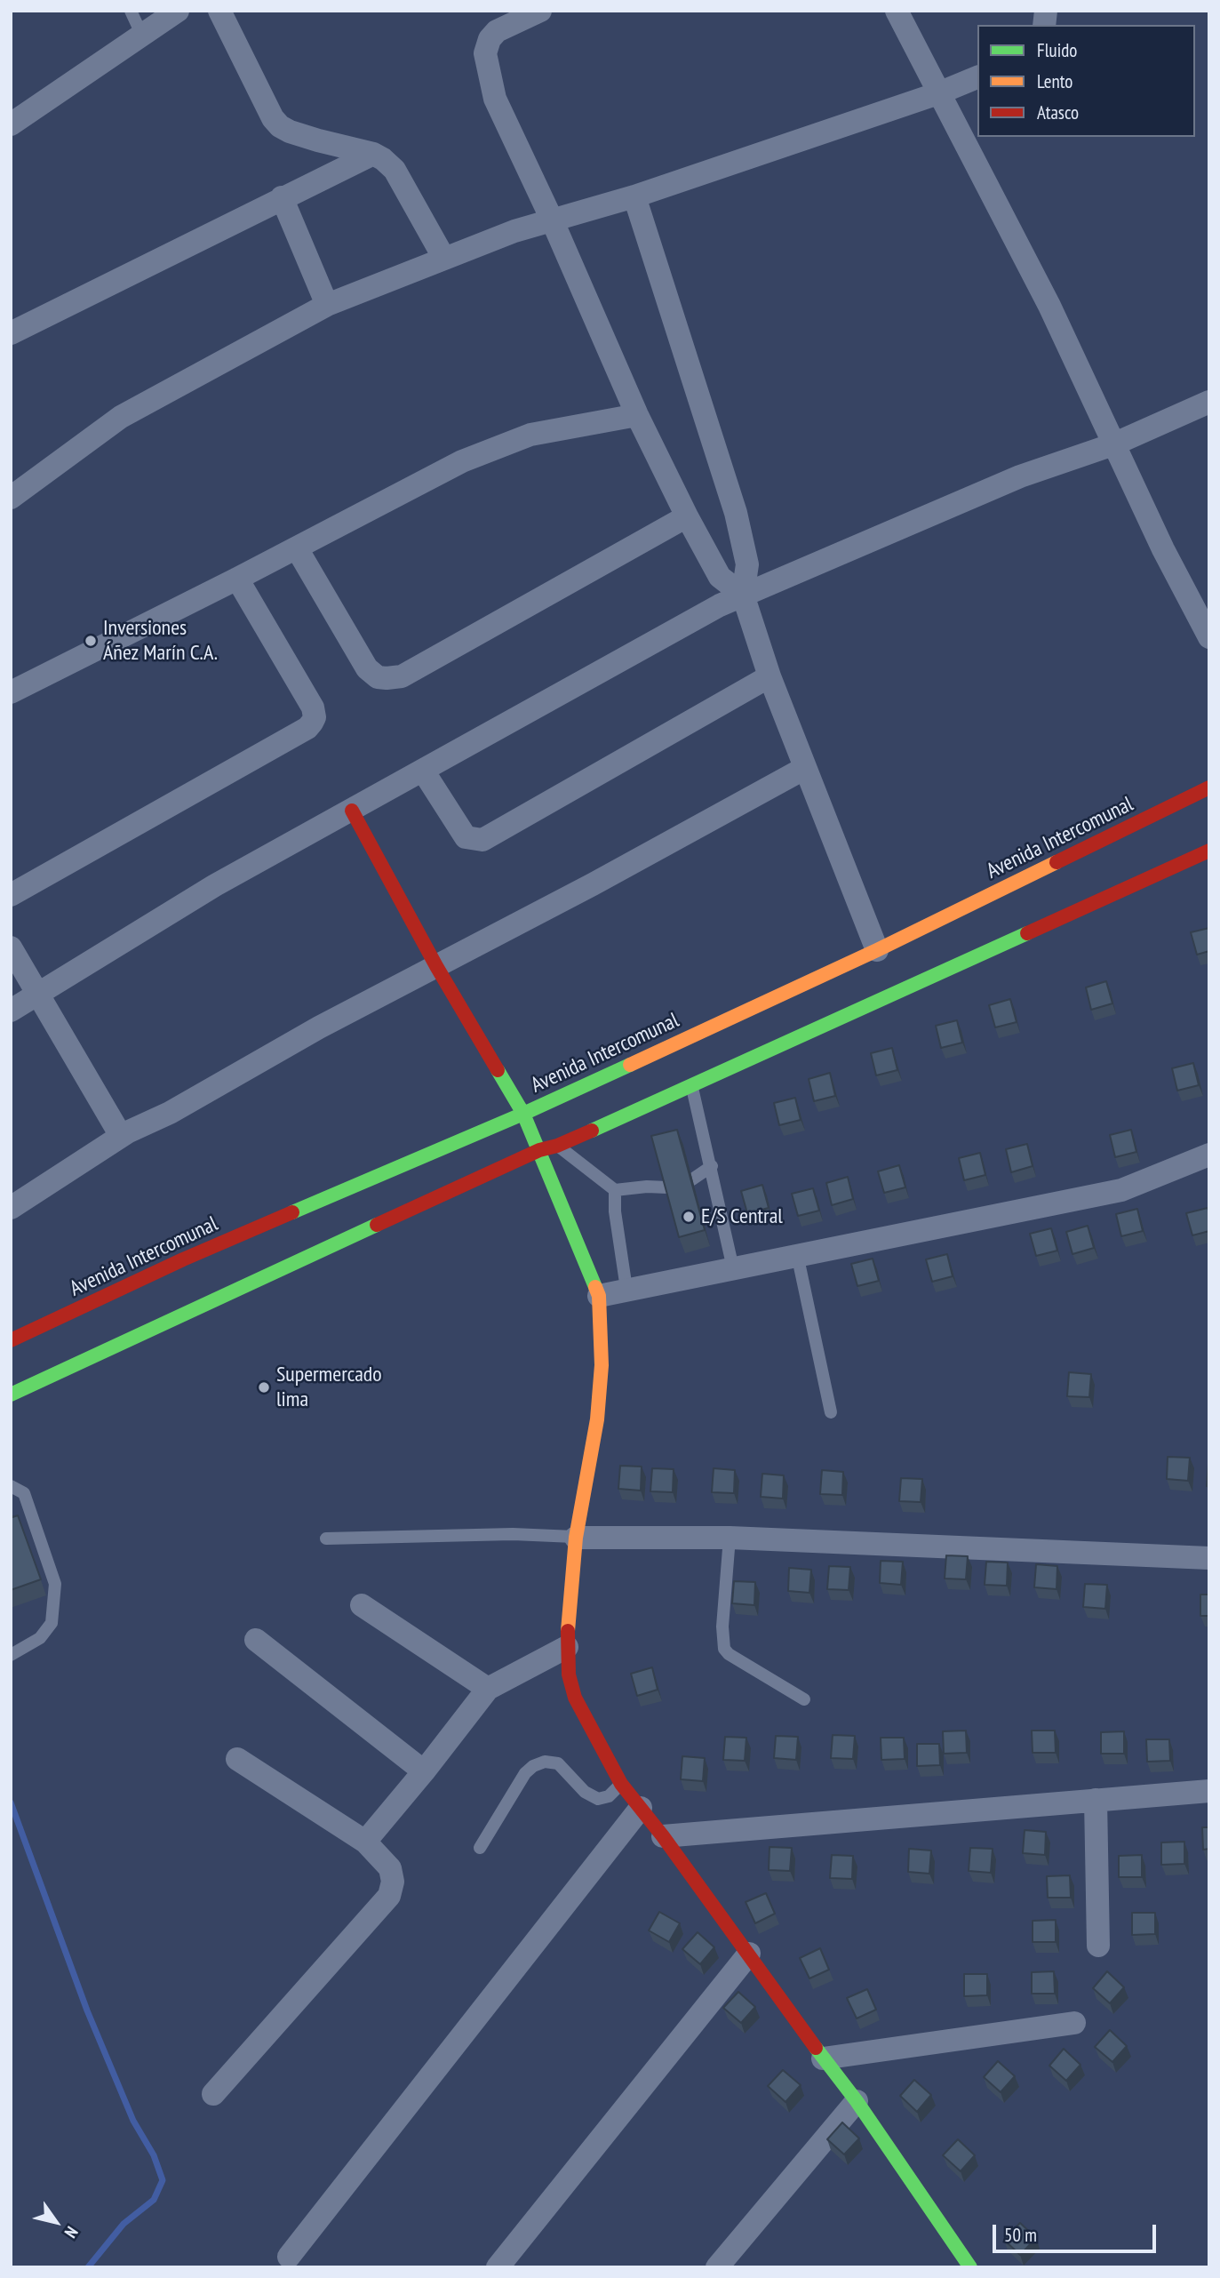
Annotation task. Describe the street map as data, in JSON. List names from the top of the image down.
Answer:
{
  "streets": {
    "main road": ["Avenida Intercomunal"]
  },
  "places": ["Inversiones Áñez Marín C.A.", "E/S Central", "Supermercado lima"],
  "legend": ["Fluido", "Lento", "Atasco"],
  "scale_bar": "50 m",
  "north": "bottom right"
}
